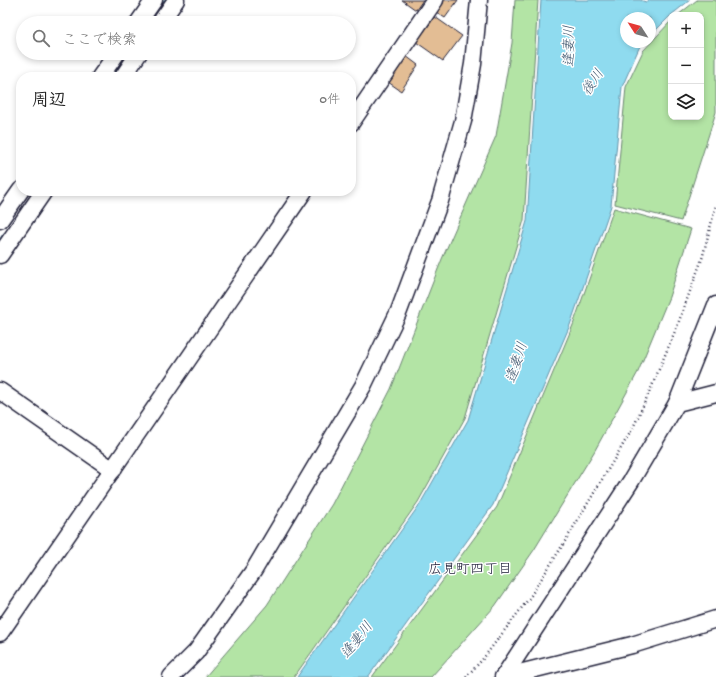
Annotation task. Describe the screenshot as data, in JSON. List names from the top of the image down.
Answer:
{
  "districts": ["広見町四丁目"],
  "water": ["逢妻川", "後川"],
  "north": "top left",
  "page": {
    "map_buttons": ["+", "−"],
    "search": "ここで検索",
    "heading": ["周辺", "0件"]
  }
}
